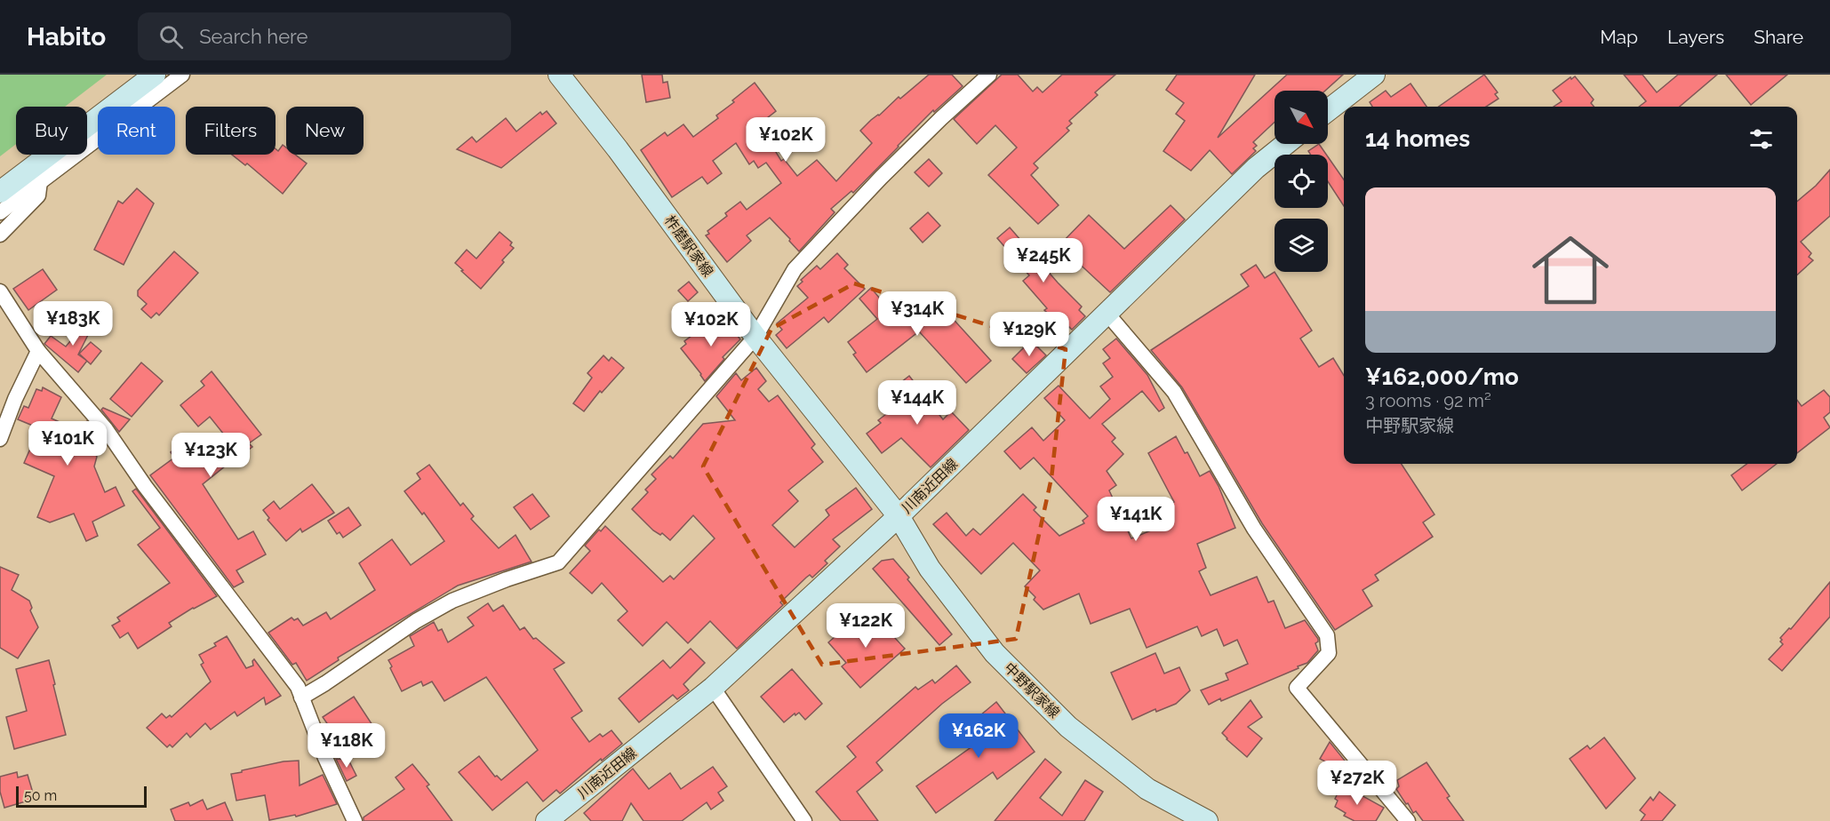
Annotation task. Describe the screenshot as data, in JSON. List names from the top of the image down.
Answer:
{
  "streets": {
    "main road": ["柞磨駅家線", "川南近田線", "中野駅家線"]
  },
  "crossings": [
    ["柞磨駅家線", "川南近田線"],
    ["柞磨駅家線", "中野駅家線"],
    ["川南近田線", "中野駅家線"]
  ],
  "scale_bar": "50 m",
  "north": "bottom right",
  "page": {
    "header": "Habito",
    "search": "Search here",
    "nav": ["Map", "Layers", "Share"],
    "chip": [
      "Buy",
      "Rent",
      "Filters",
      "New"
    ],
    "heading": "14 homes",
    "price": [
      "¥102K",
      "¥245K",
      "¥314K",
      "¥183K",
      "¥102K",
      "¥129K",
      "¥144K",
      "¥101K",
      "¥123K",
      "¥141K",
      "¥122K",
      "¥162K",
      "¥118K",
      "¥272K"
    ],
    "list": [
      {
        "name": "¥162,000/mo",
        "note": "3 rooms · 92 m² · 中野駅家線"
      }
    ],
    "scale": "50 m"
  }
}
